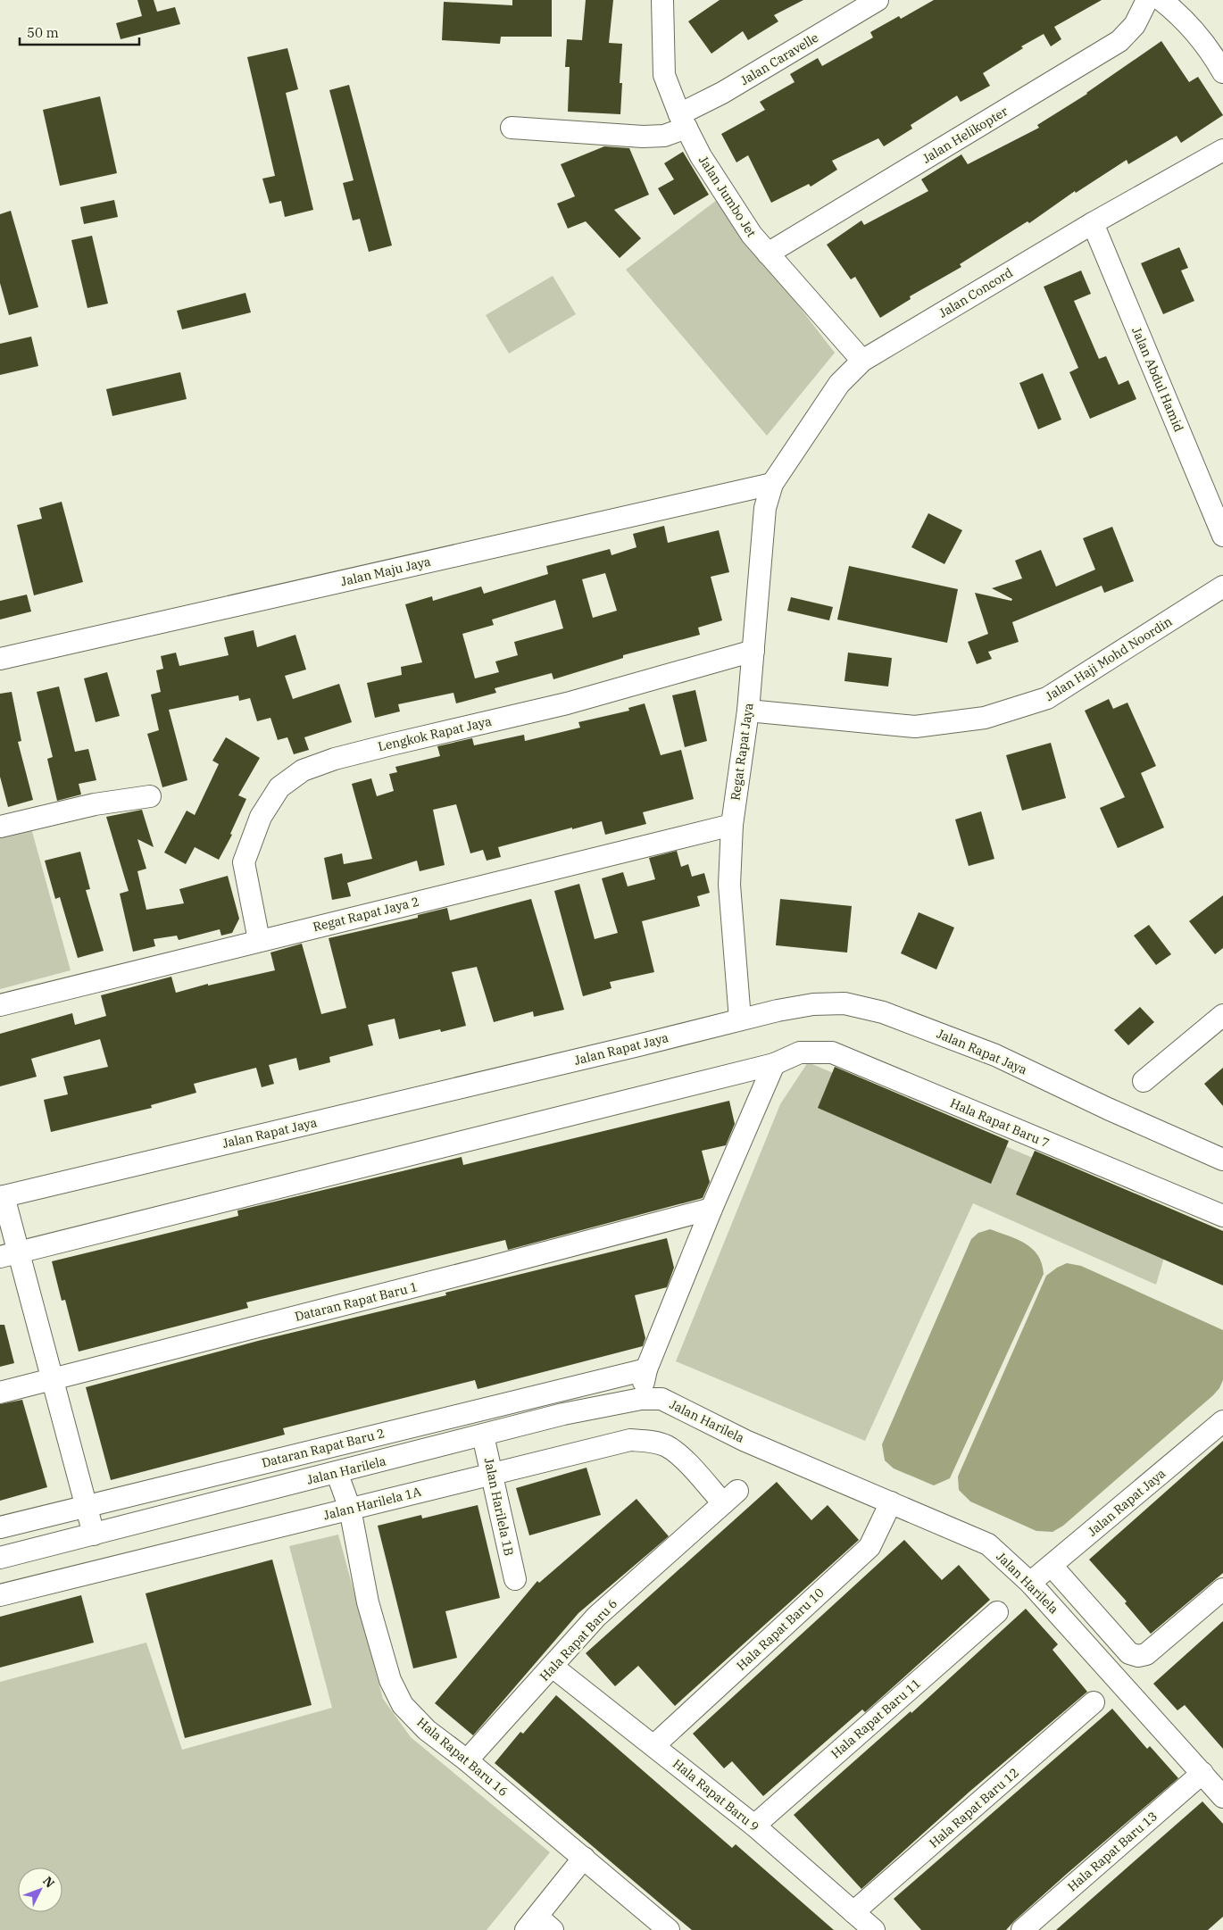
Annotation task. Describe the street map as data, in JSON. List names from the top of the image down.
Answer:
{
  "streets": {
    "street": [
      "Jalan Caravelle",
      "Jalan Helikopter",
      "Jalan Jumbo Jet",
      "Jalan Concord",
      "Jalan Abdul Hamid",
      "Jalan Maju Jaya",
      "Jalan Haji Mohd Noordin",
      "Lengkok Rapat Jaya",
      "Regat Rapat Jaya",
      "Regat Rapat Jaya 2",
      "Jalan Rapat Jaya",
      "Hala Rapat Baru 7",
      "Dataran Rapat Baru 1",
      "Jalan Harilela",
      "Dataran Rapat Baru 2",
      "Jalan Harilela 1A",
      "Jalan Harilela 1B",
      "Hala Rapat Baru 10",
      "Hala Rapat Baru 6",
      "Hala Rapat Baru 11",
      "Hala Rapat Baru 16",
      "Hala Rapat Baru 9",
      "Hala Rapat Baru 12",
      "Hala Rapat Baru 13"
    ]
  },
  "crossings": [
    ["Jalan Caravelle", "Jalan Jumbo Jet"],
    ["Jalan Helikopter", "Jalan Jumbo Jet"],
    ["Jalan Jumbo Jet", "Jalan Concord"],
    ["Jalan Concord", "Jalan Abdul Hamid"],
    ["Jalan Concord", "Jalan Maju Jaya"],
    ["Jalan Concord", "Regat Rapat Jaya"],
    ["Jalan Maju Jaya", "Regat Rapat Jaya"],
    ["Jalan Haji Mohd Noordin", "Regat Rapat Jaya"],
    ["Lengkok Rapat Jaya", "Regat Rapat Jaya"],
    ["Lengkok Rapat Jaya", "Regat Rapat Jaya 2"],
    ["Regat Rapat Jaya", "Regat Rapat Jaya 2"],
    ["Regat Rapat Jaya", "Jalan Rapat Jaya"],
    ["Jalan Rapat Jaya", "Jalan Harilela"],
    ["Jalan Harilela", "Jalan Harilela 1B"],
    ["Jalan Harilela", "Hala Rapat Baru 10"],
    ["Jalan Harilela", "Hala Rapat Baru 16"],
    ["Jalan Harilela", "Hala Rapat Baru 13"],
    ["Jalan Harilela 1A", "Jalan Harilela 1B"],
    ["Jalan Harilela 1A", "Hala Rapat Baru 6"],
    ["Jalan Harilela 1A", "Hala Rapat Baru 16"],
    ["Hala Rapat Baru 10", "Hala Rapat Baru 9"],
    ["Hala Rapat Baru 6", "Hala Rapat Baru 16"],
    ["Hala Rapat Baru 6", "Hala Rapat Baru 9"],
    ["Hala Rapat Baru 11", "Hala Rapat Baru 9"],
    ["Hala Rapat Baru 9", "Hala Rapat Baru 12"]
  ],
  "scale_bar": "50 m",
  "north": "top right"
}
